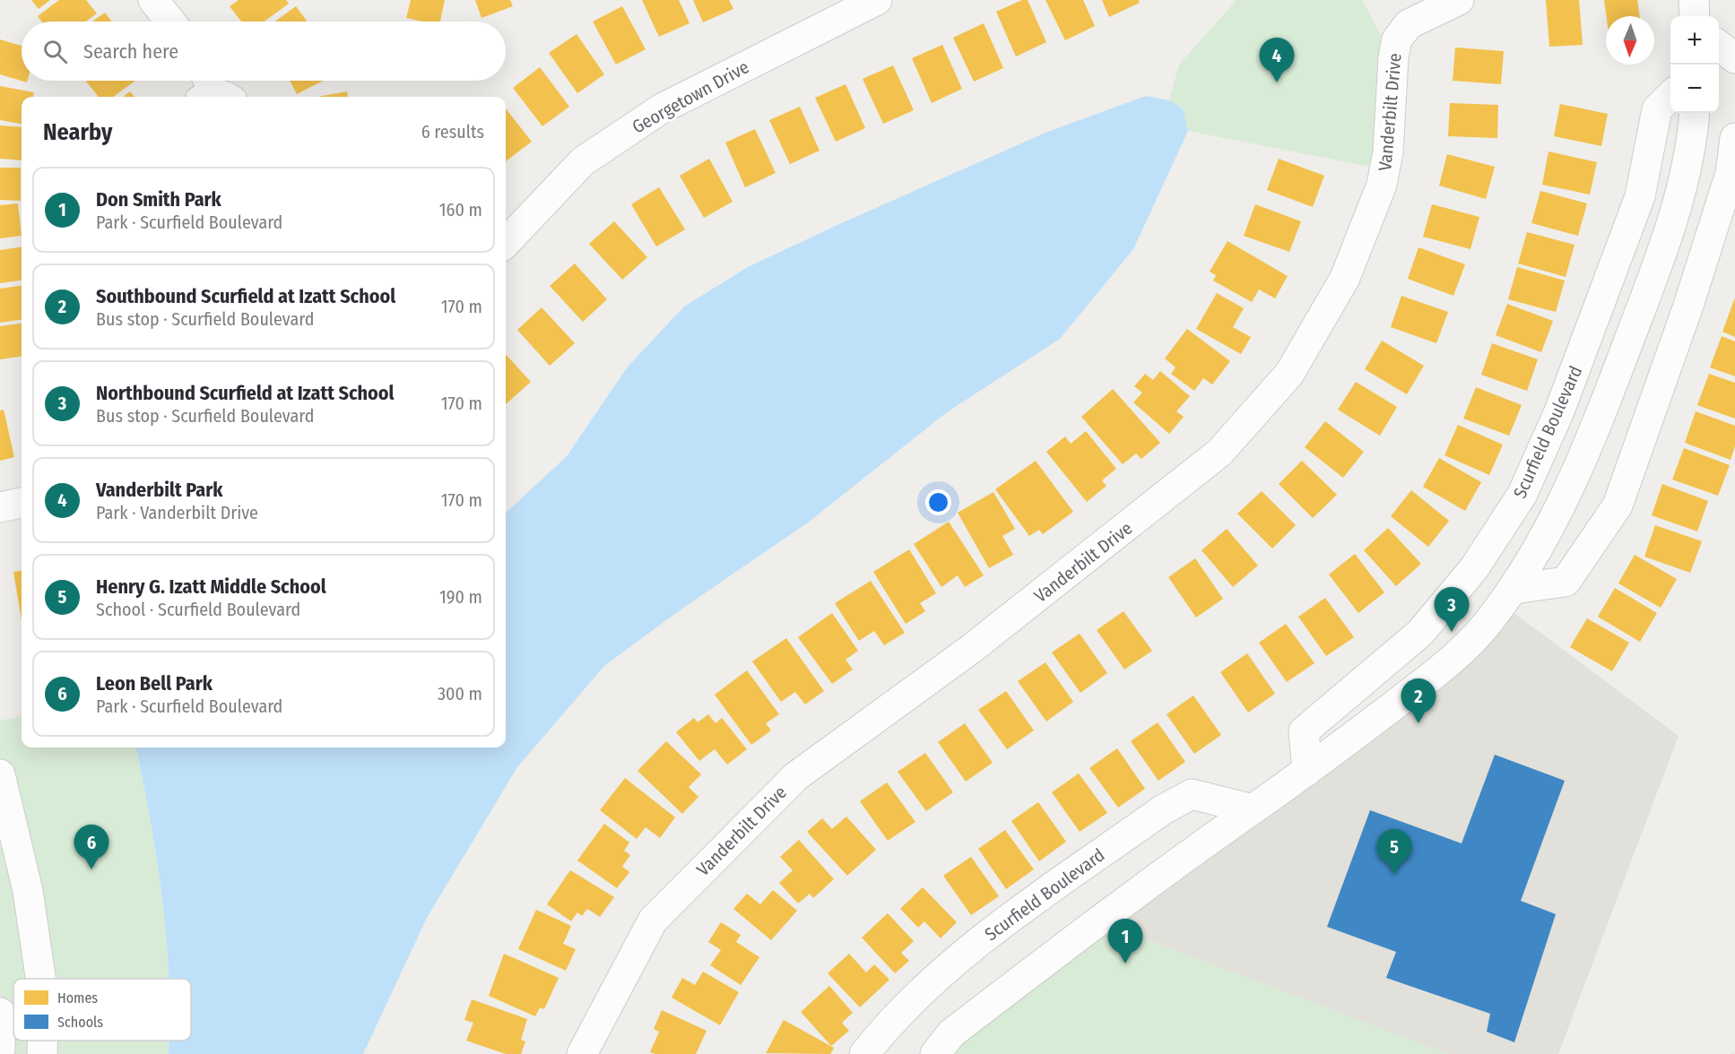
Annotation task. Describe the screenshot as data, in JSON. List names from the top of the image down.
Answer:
{
  "streets": {
    "street": ["Georgetown Drive", "Vanderbilt Drive", "Scurfield Boulevard"]
  },
  "legend": ["Homes", "Schools"],
  "north": "bottom",
  "page": {
    "map_buttons": ["+", "−"],
    "search": "Search here",
    "pins": [
      "4",
      "3",
      "2",
      "6",
      "5",
      "1"
    ],
    "heading": ["Nearby", "6 results"],
    "list": [
      {
        "mark": "1",
        "name": "Don Smith Park",
        "note": "Park · Scurfield Boulevard",
        "value": "160 m"
      },
      {
        "mark": "2",
        "name": "Southbound Scurfield at Izatt School",
        "note": "Bus stop · Scurfield Boulevard",
        "value": "170 m"
      },
      {
        "mark": "3",
        "name": "Northbound Scurfield at Izatt School",
        "note": "Bus stop · Scurfield Boulevard",
        "value": "170 m"
      },
      {
        "mark": "4",
        "name": "Vanderbilt Park",
        "note": "Park · Vanderbilt Drive",
        "value": "170 m"
      },
      {
        "mark": "5",
        "name": "Henry G. Izatt Middle School",
        "note": "School · Scurfield Boulevard",
        "value": "190 m"
      },
      {
        "mark": "6",
        "name": "Leon Bell Park",
        "note": "Park · Scurfield Boulevard",
        "value": "300 m"
      }
    ]
  }
}
